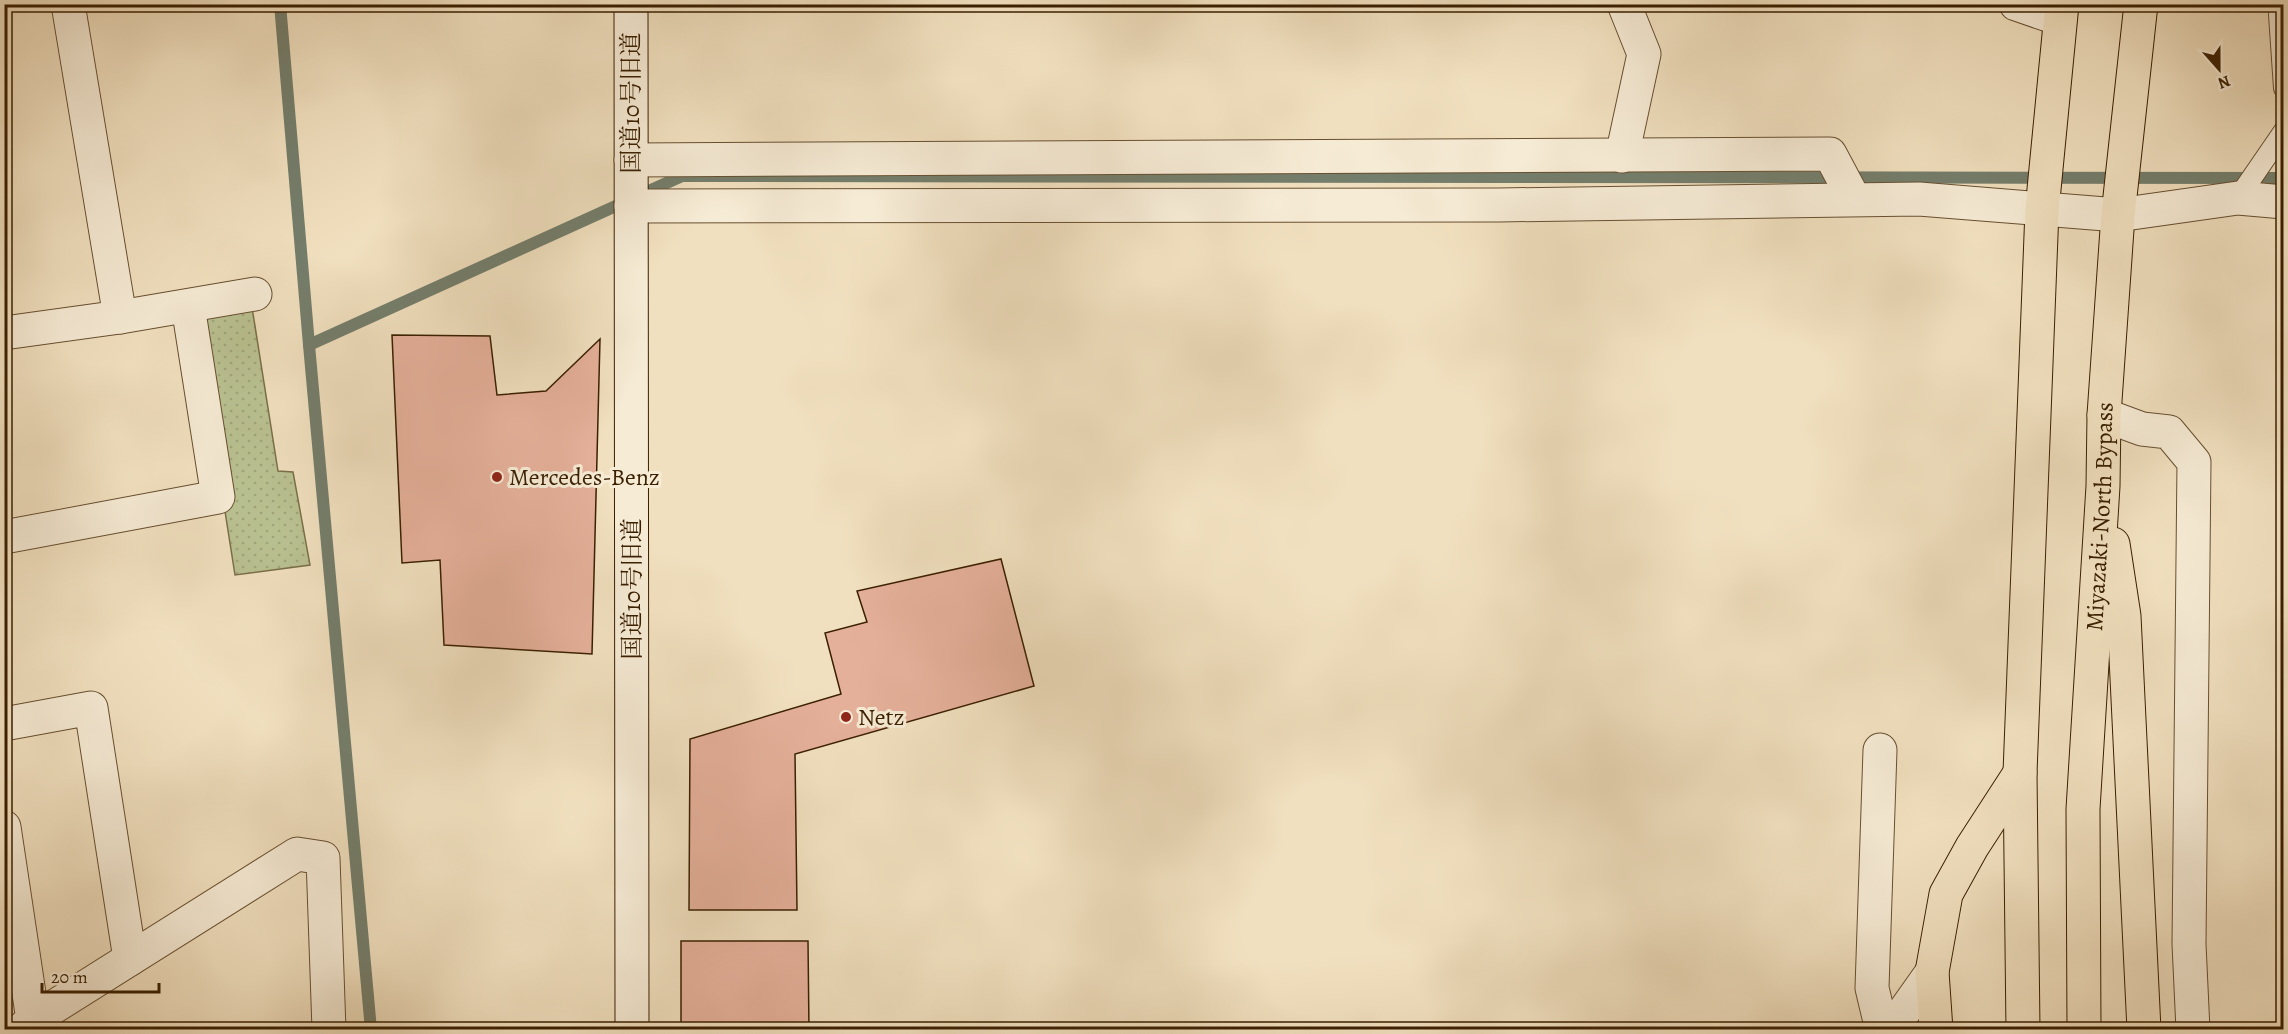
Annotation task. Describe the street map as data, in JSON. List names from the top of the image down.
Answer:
{
  "streets": {
    "highway": ["Miyazaki-North Bypass"],
    "street": ["国道10号旧道"]
  },
  "places": ["Mercedes-Benz", "Netz"],
  "scale_bar": "20 m",
  "north": "bottom"
}
